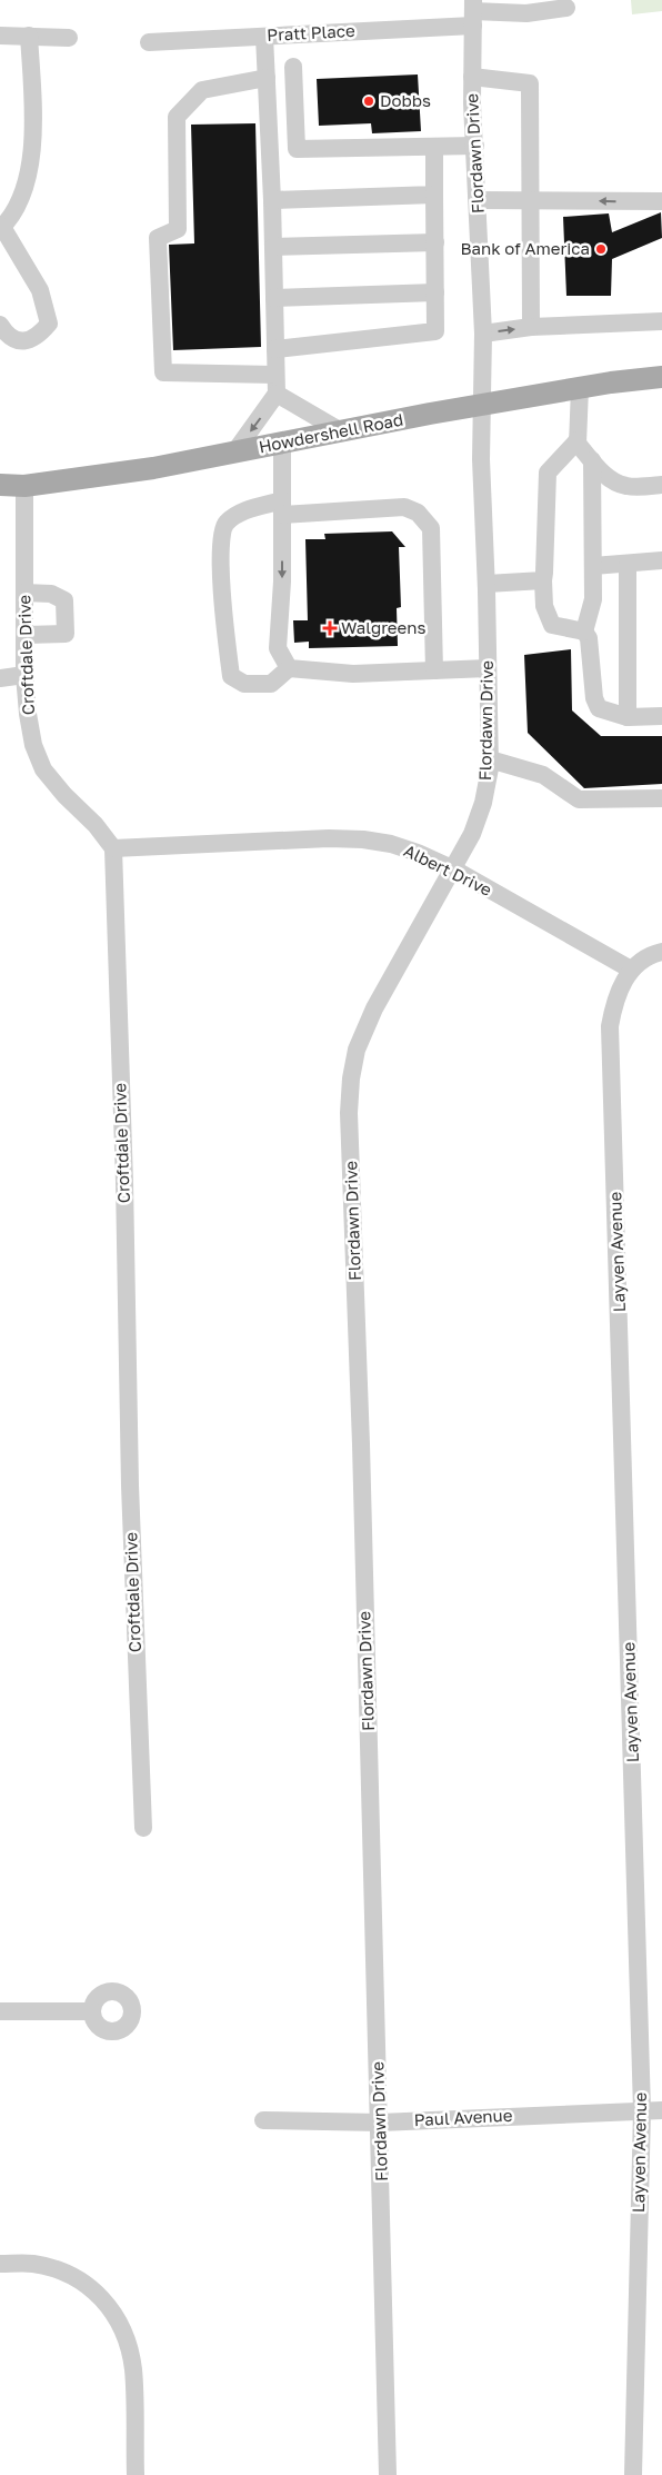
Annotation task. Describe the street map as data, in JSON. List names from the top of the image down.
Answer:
{
  "streets": {
    "main road": ["Howdershell Road"],
    "street": [
      "Pratt Place",
      "Flordawn Drive",
      "Croftdale Drive",
      "Albert Drive",
      "Layven Avenue",
      "Paul Avenue"
    ]
  },
  "crossings": [
    ["Pratt Place", "Flordawn Drive"],
    ["Flordawn Drive", "Howdershell Road"],
    ["Flordawn Drive", "Albert Drive"],
    ["Flordawn Drive", "Paul Avenue"],
    ["Howdershell Road", "Croftdale Drive"],
    ["Croftdale Drive", "Albert Drive"],
    ["Albert Drive", "Layven Avenue"],
    ["Layven Avenue", "Paul Avenue"]
  ],
  "places": {
    "other": ["Dobbs", "Bank of America"],
    "health": ["Walgreens"]
  }
}
